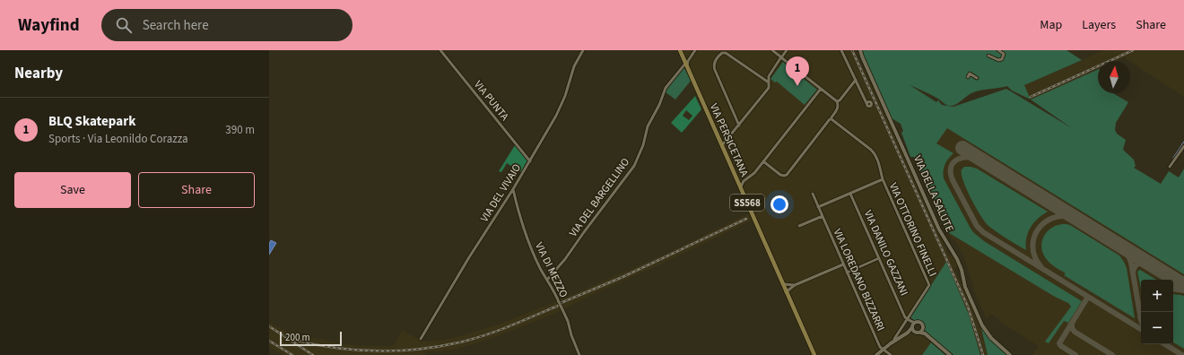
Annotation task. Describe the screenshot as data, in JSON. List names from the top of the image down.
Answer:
{
  "streets": {
    "main road": ["VIA PERSICETANA", "SS568"],
    "street": [
      "VIA PUNTA",
      "VIA DEL VIVAIO",
      "VIA DELLA SALUTE",
      "VIA DEL BARGELLINO",
      "VIA OTTORINO FINELLI",
      "VIA DANILO GAZZANI",
      "VIA DI MEZZO",
      "VIA LOREDANO BIZZARRI"
    ]
  },
  "crossings": [
    ["VIA PUNTA", "VIA DEL VIVAIO"],
    ["VIA PERSICETANA", "VIA DEL BARGELLINO"],
    ["VIA DEL VIVAIO", "VIA DI MEZZO"],
    ["VIA DEL BARGELLINO", "VIA DI MEZZO"],
    ["VIA OTTORINO FINELLI", "VIA DANILO GAZZANI"]
  ],
  "scale_bar": "200 m",
  "north": "top",
  "page": {
    "header": "Wayfind",
    "search": "Search here",
    "nav": ["Map", "Layers", "Share"],
    "heading": "Nearby",
    "pins": "1",
    "list": [
      {
        "mark": "1",
        "name": "BLQ Skatepark",
        "note": "Sports · Via Leonildo Corazza",
        "value": "390 m"
      }
    ],
    "buttons": ["Save", "Share"],
    "map_buttons": ["+", "−"],
    "scale": "200 m"
  }
}
